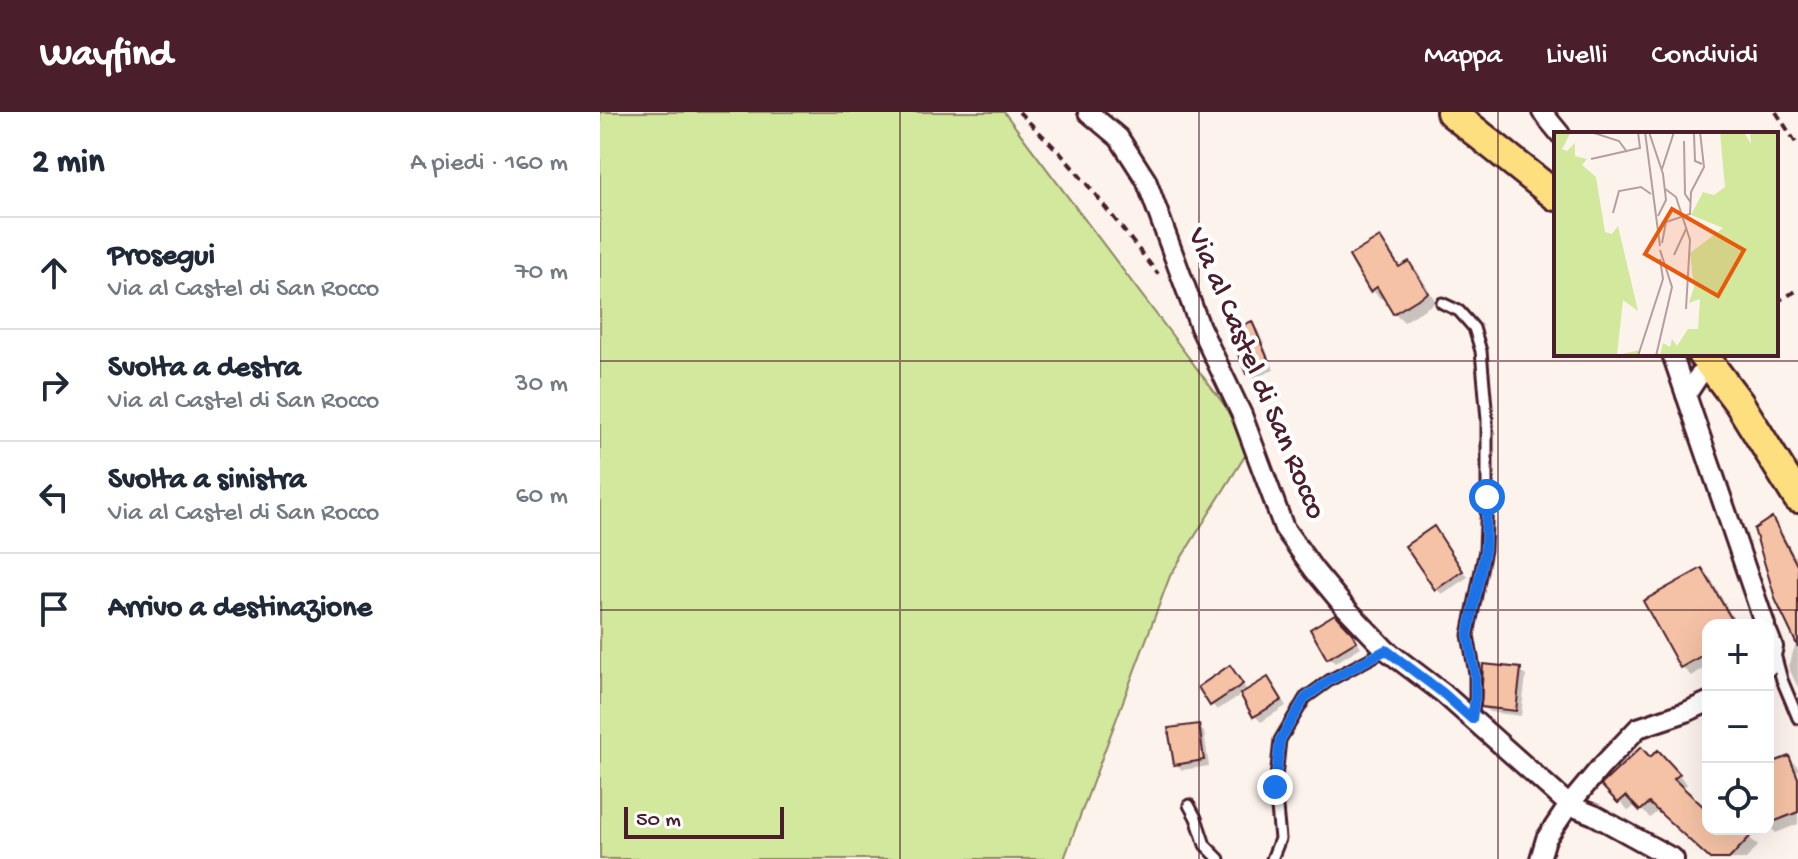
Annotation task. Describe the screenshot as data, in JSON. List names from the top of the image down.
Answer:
{
  "streets": {
    "street": ["Via al Castel di San Rocco"]
  },
  "scale_bar": "50 m",
  "page": {
    "header": "Wayfind",
    "nav": ["Mappa", "Livelli", "Condividi"],
    "heading": ["2 min", "A piedi · 160 m"],
    "list": [
      ["Prosegui", "Via al Castel di San Rocco", "70 m"],
      ["Svolta a destra", "Via al Castel di San Rocco", "30 m"],
      ["Svolta a sinistra", "Via al Castel di San Rocco", "60 m"],
      "Arrivo a destinazione"
    ],
    "map_buttons": ["+", "−"],
    "scale": "50 m"
  }
}
